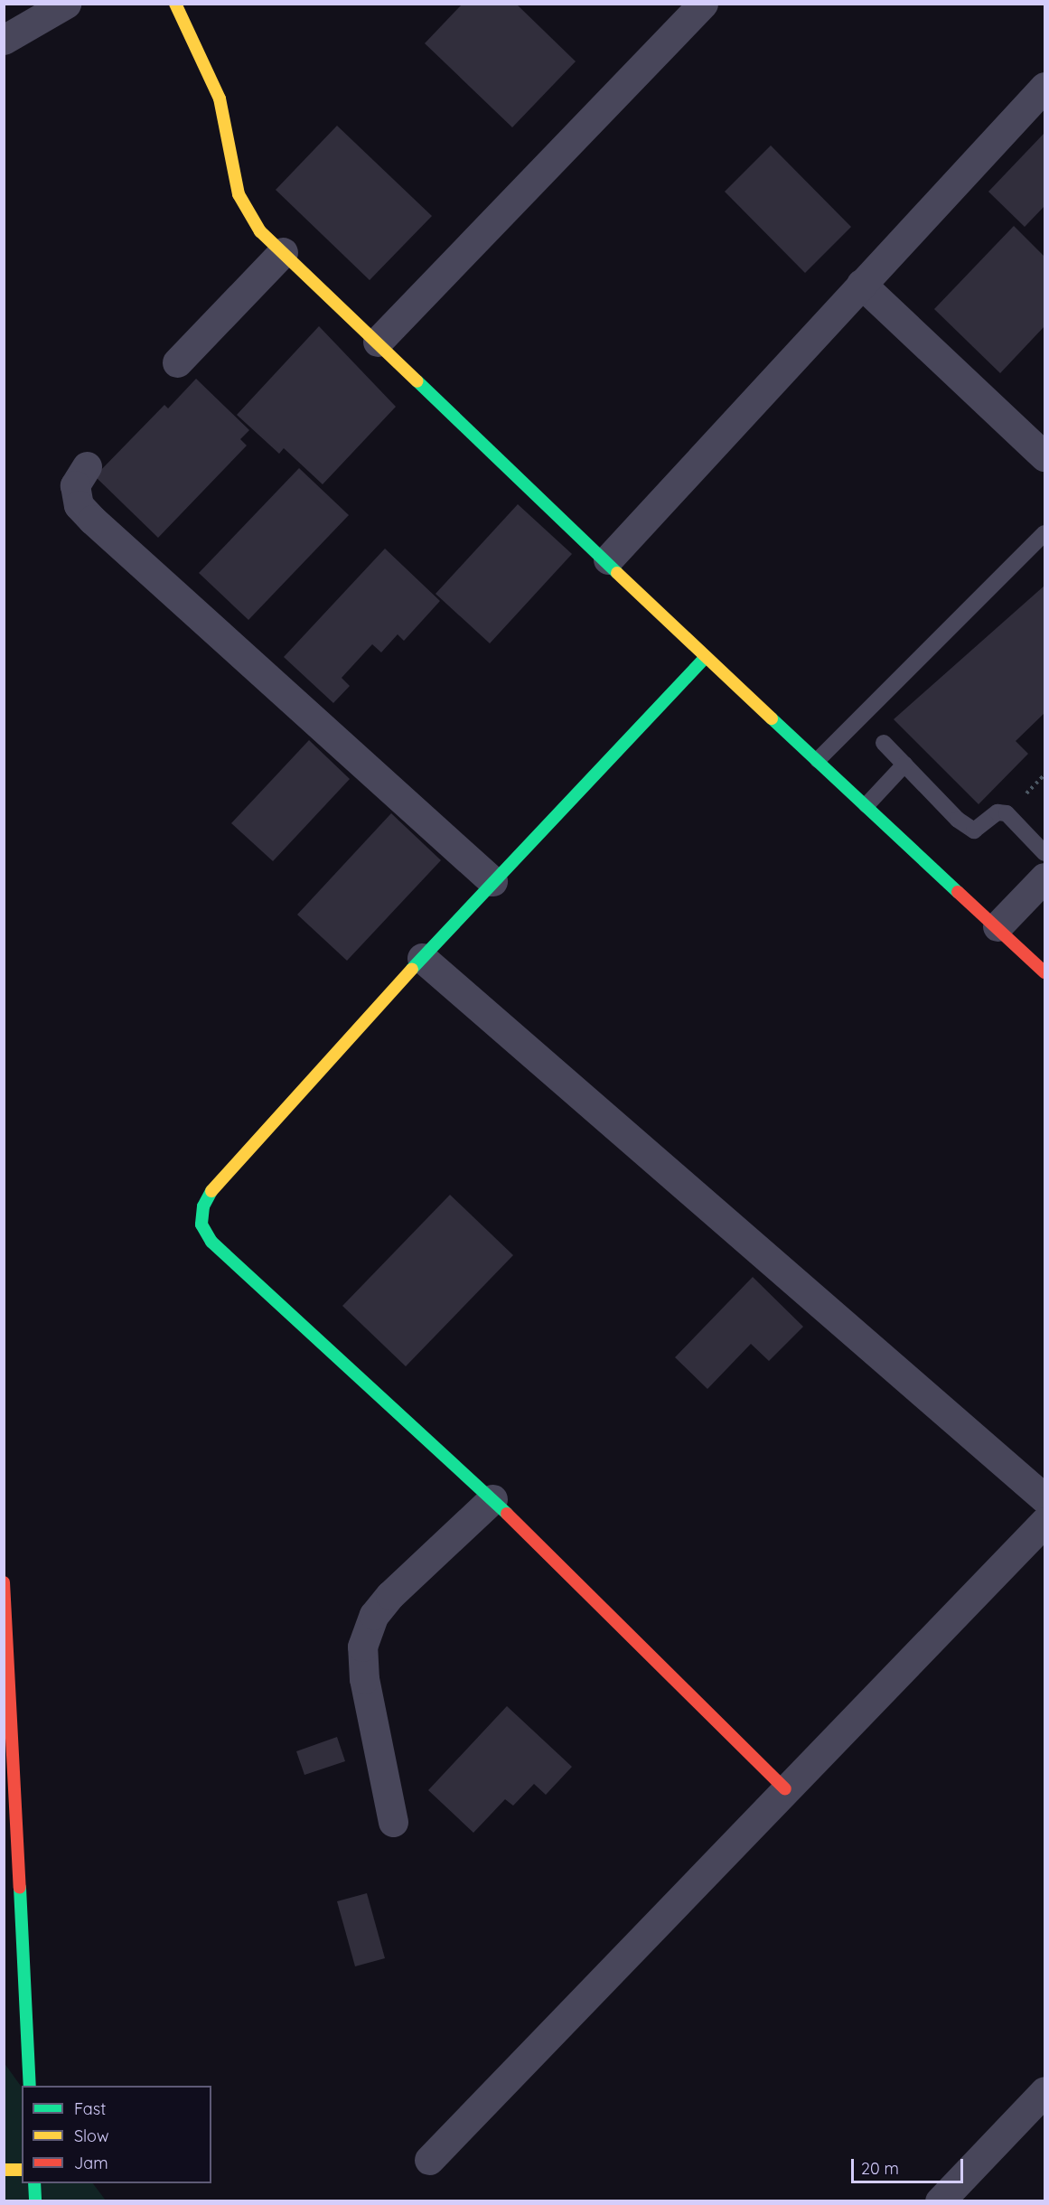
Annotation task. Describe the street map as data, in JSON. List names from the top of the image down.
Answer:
{
  "legend": ["Fast", "Slow", "Jam"],
  "scale_bar": "20 m"
}
